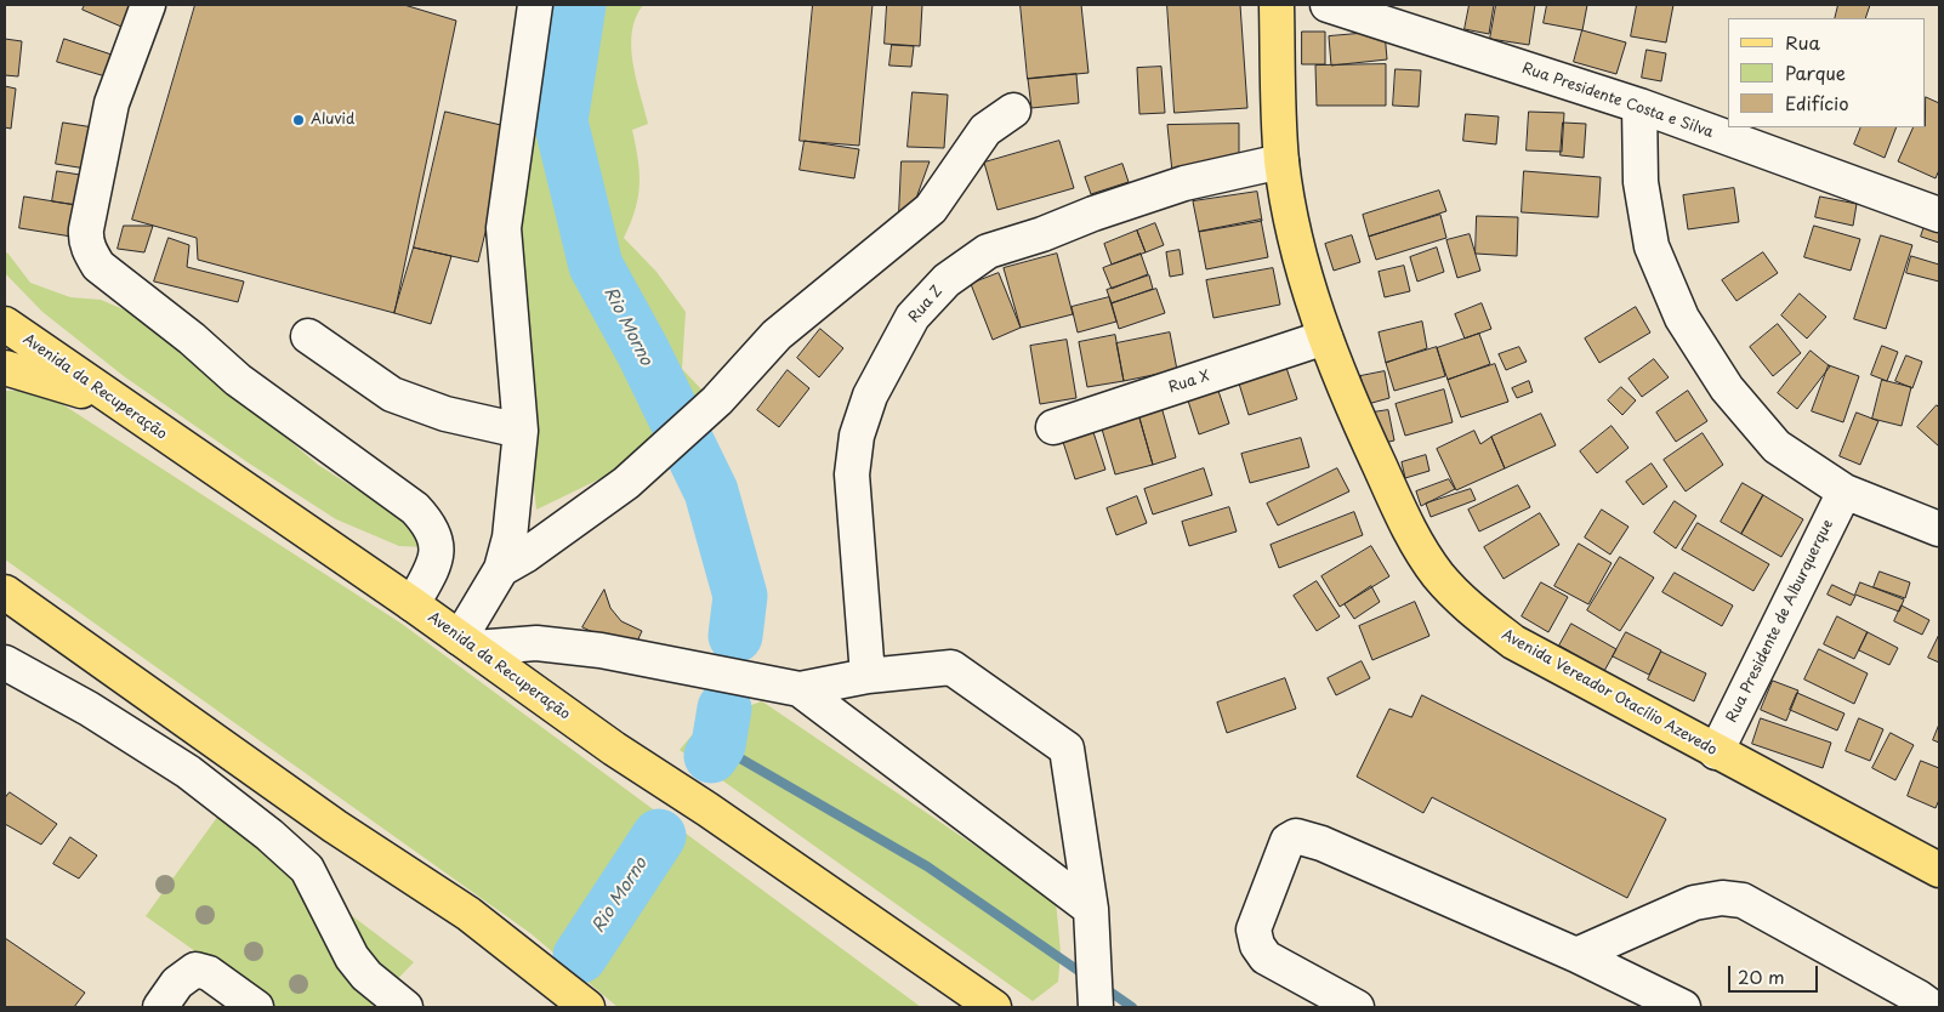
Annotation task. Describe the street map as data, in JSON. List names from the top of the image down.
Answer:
{
  "streets": {
    "main road": ["Avenida da Recuperação", "Avenida Vereador Otacílio Azevedo"],
    "street": [
      "Rua Presidente Costa e Silva",
      "Rua Z",
      "Rua X",
      "Rua Presidente de Alburquerque"
    ]
  },
  "crossings": [
    ["Rua Z", "Avenida Vereador Otacílio Azevedo"],
    ["Rua X", "Avenida Vereador Otacílio Azevedo"],
    ["Rua Presidente de Alburquerque", "Avenida Vereador Otacílio Azevedo"]
  ],
  "water": ["Rio Morno"],
  "places": ["Aluvid"],
  "legend": ["Rua", "Parque", "Edifício"],
  "scale_bar": "20 m"
}
